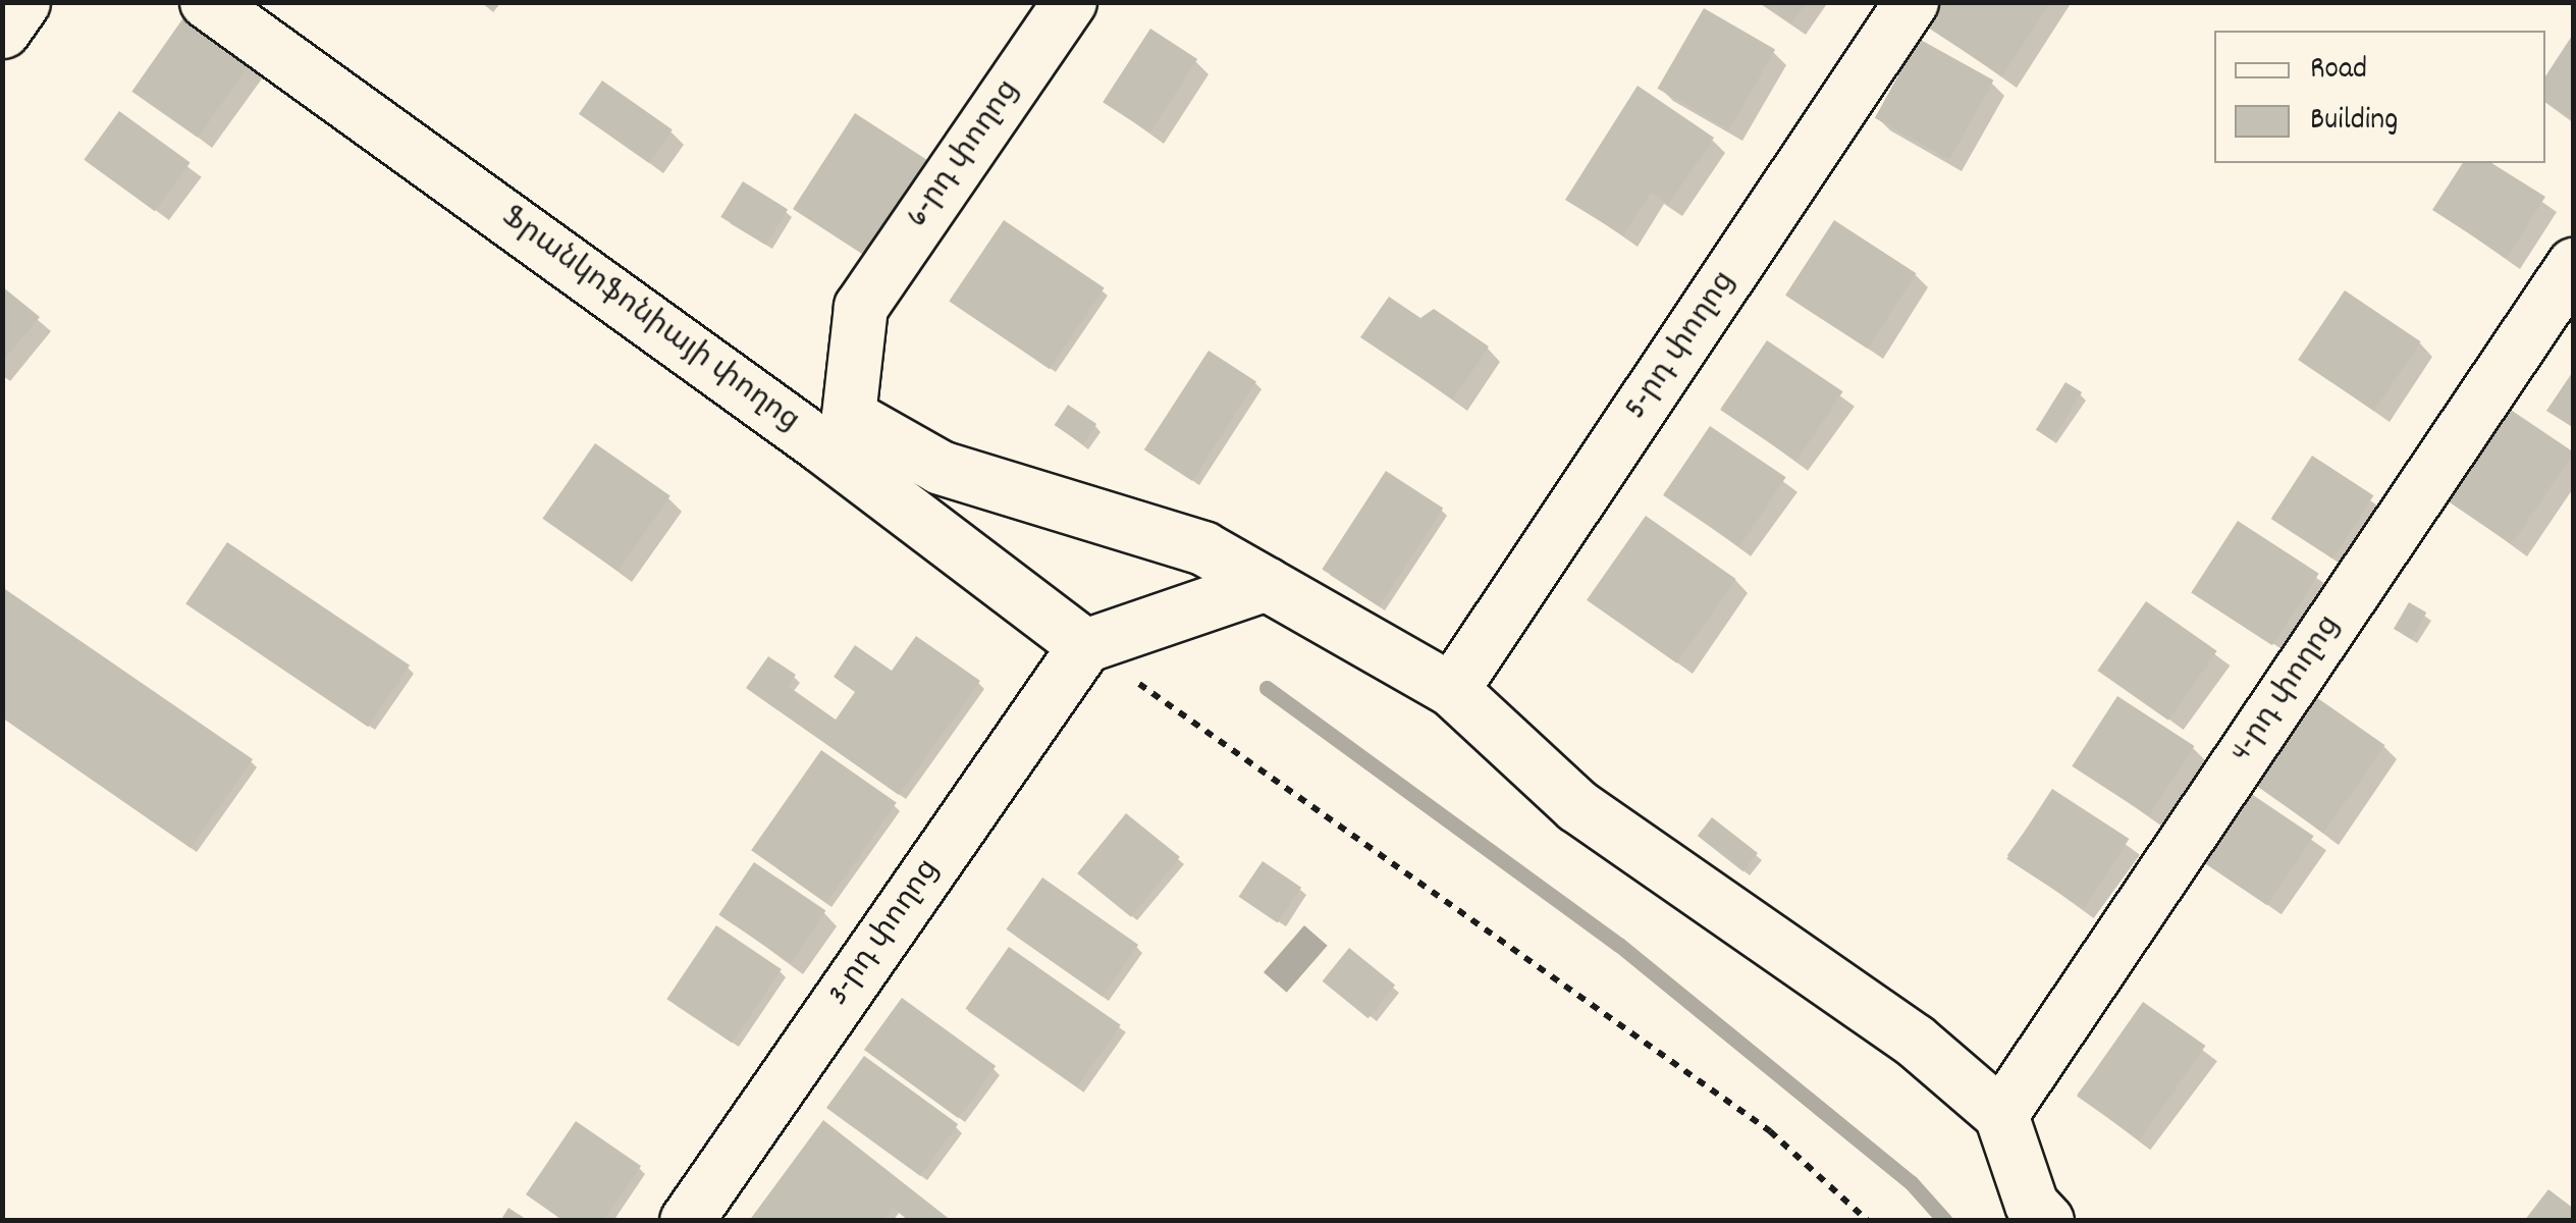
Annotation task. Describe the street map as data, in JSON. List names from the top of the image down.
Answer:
{
  "streets": {
    "street": [
      "6-րդ փողոց",
      "Ֆրանկոֆոնիայի փողոց",
      "5-րդ փողոց",
      "4-րդ փողոց",
      "3-րդ փողոց"
    ]
  },
  "crossings": [
    ["6-րդ փողոց", "Ֆրանկոֆոնիայի փողոց"],
    ["Ֆրանկոֆոնիայի փողոց", "3-րդ փողոց"]
  ],
  "legend": ["Road", "Building"]
}
